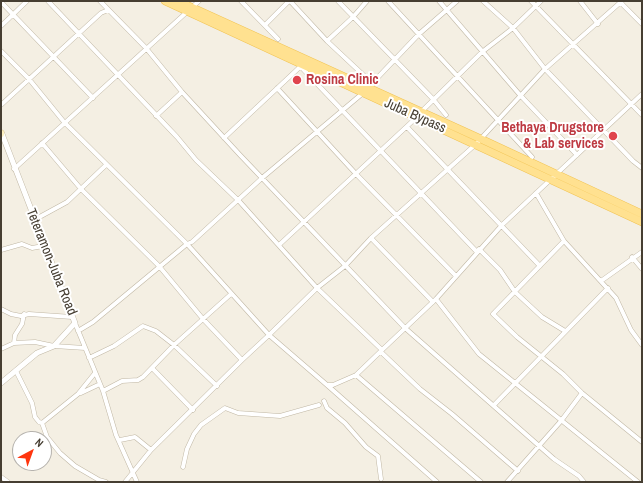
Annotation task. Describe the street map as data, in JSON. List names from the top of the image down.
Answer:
{
  "streets": {
    "main road": ["Juba Bypass"],
    "street": ["Teteramon-Juba Road"]
  },
  "places": ["Rosina Clinic", "Bethaya Drugstore & Lab services"],
  "north": "top right"
}
